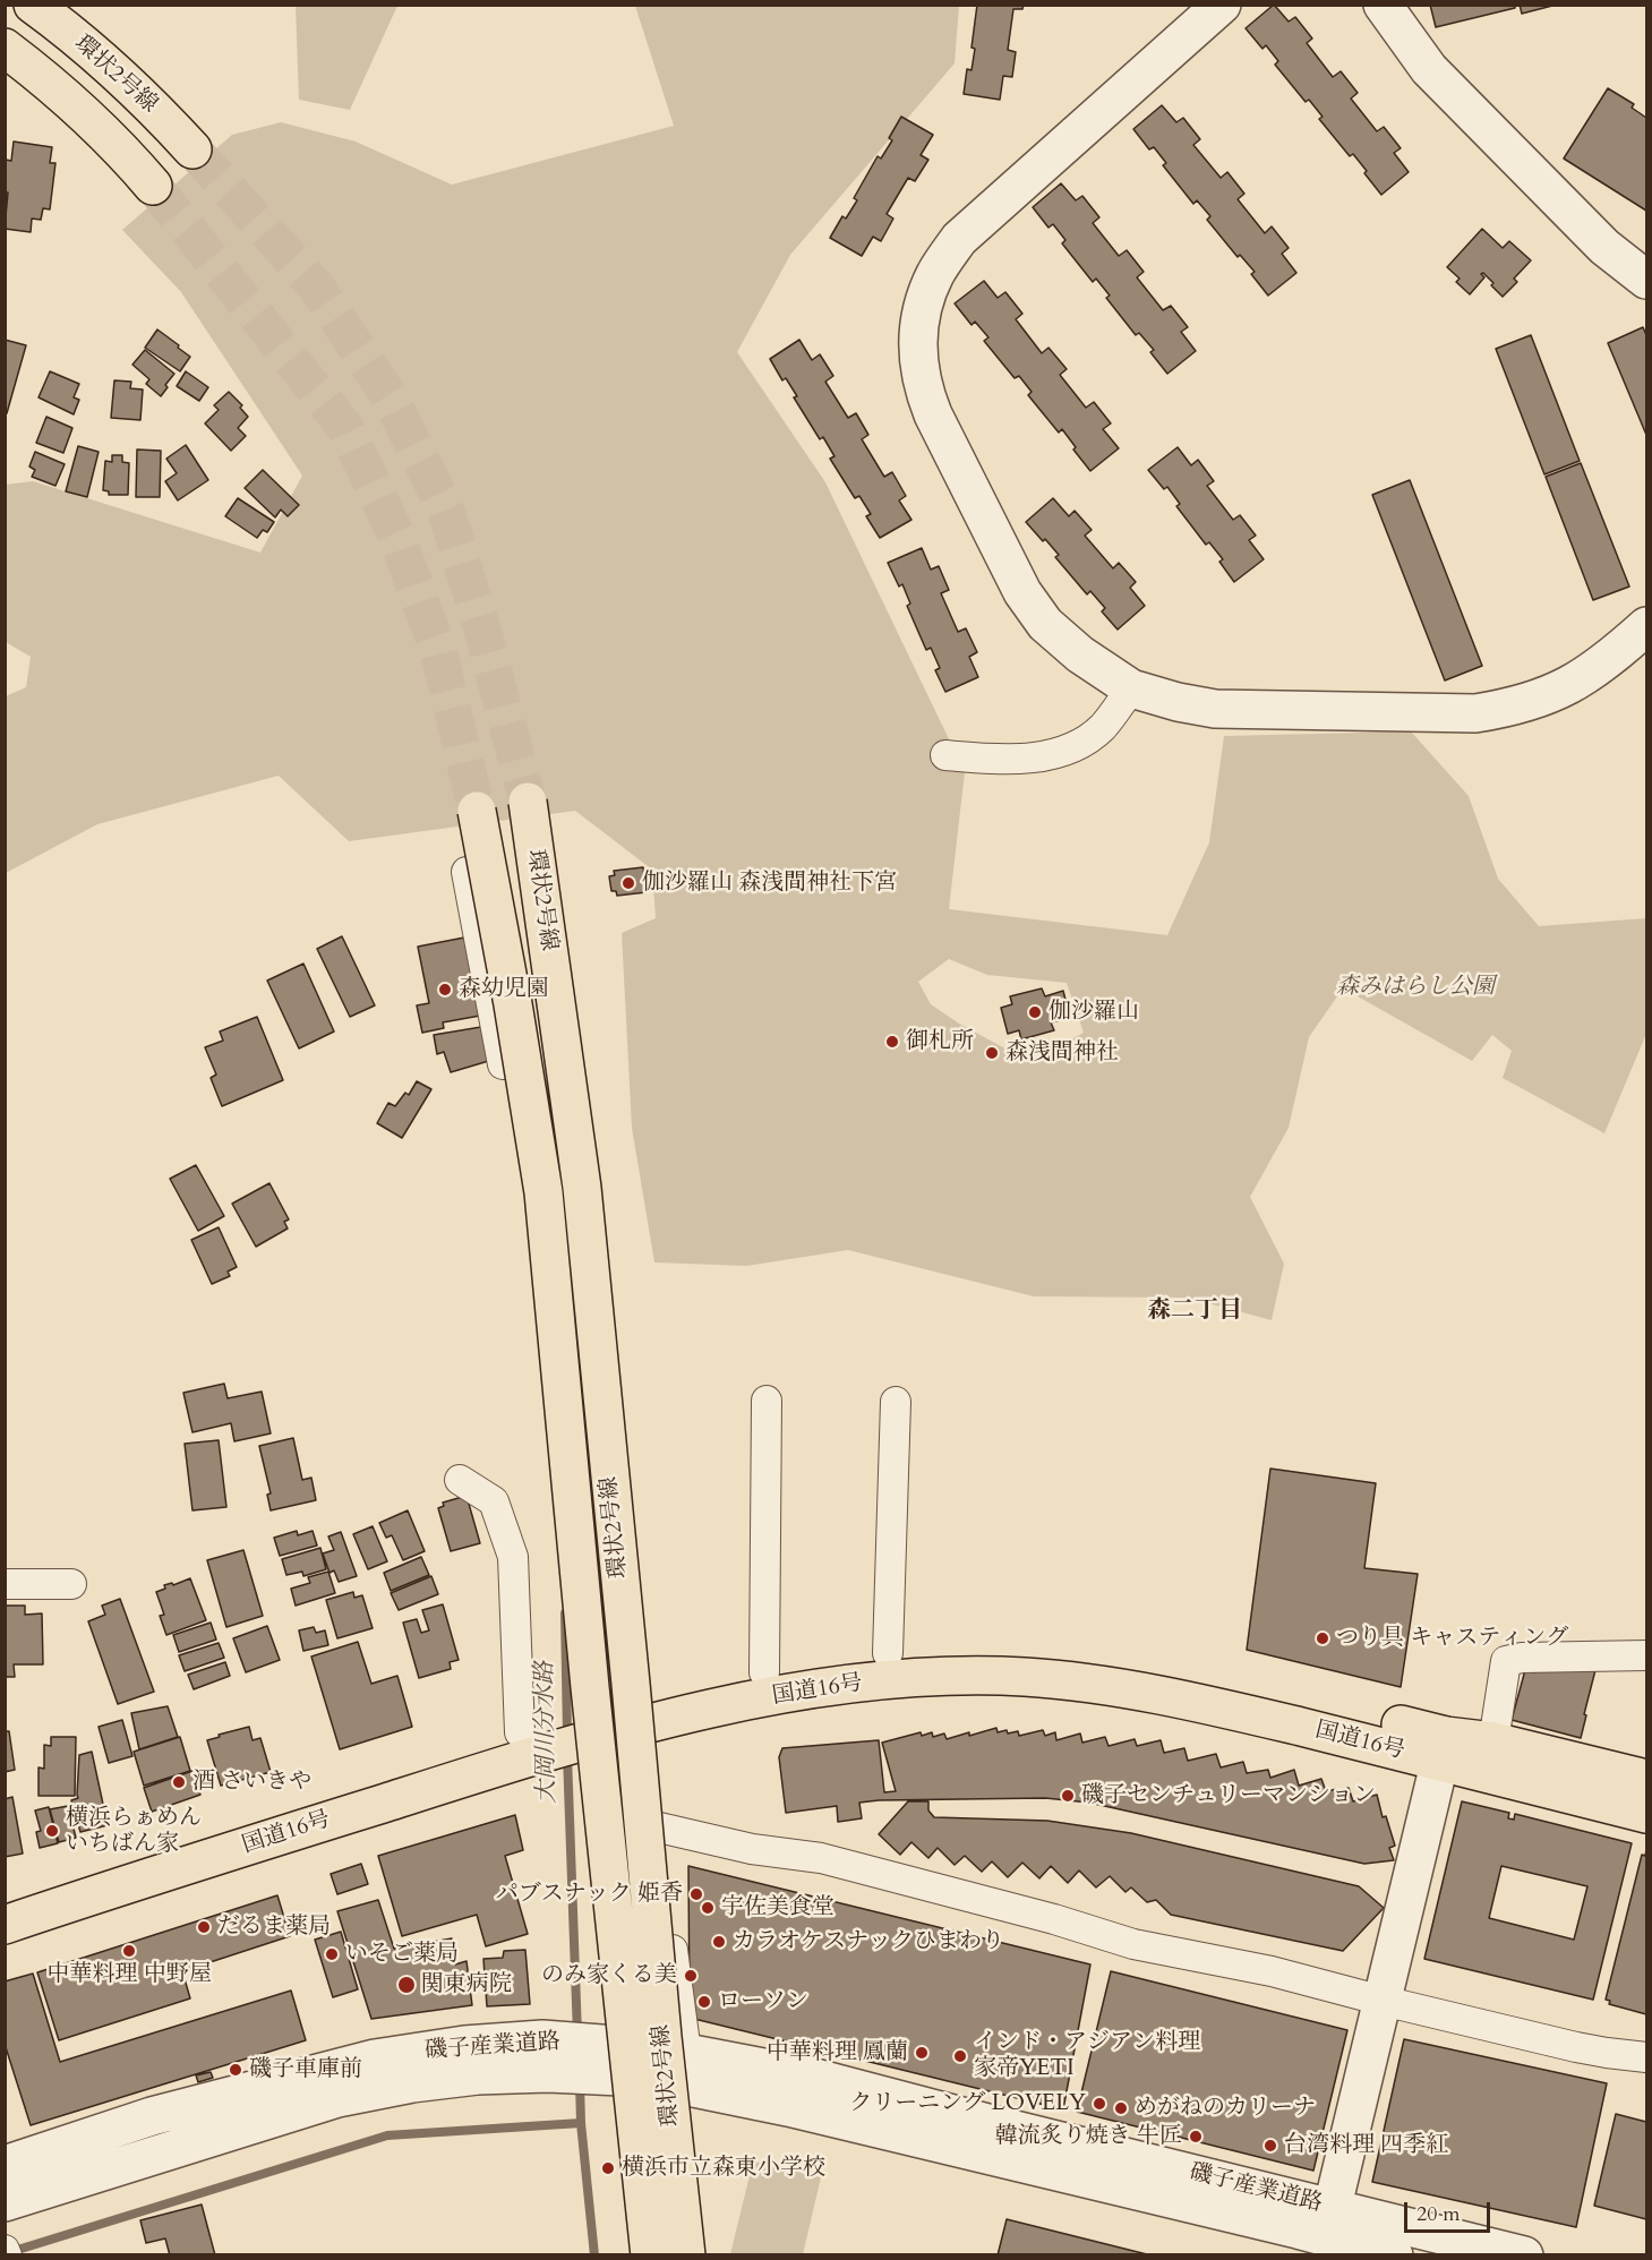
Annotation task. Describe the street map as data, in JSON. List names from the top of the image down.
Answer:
{
  "streets": {
    "main road": ["環状2号線", "国道16号"],
    "street": ["磯子産業道路"]
  },
  "districts": ["森二丁目"],
  "water": ["大岡川分水路"],
  "parks": ["森みはらし公園"],
  "places": [
    "伽沙羅山 森浅間神社下宮",
    "森幼児園",
    "伽沙羅山",
    "御札所",
    "森浅間神社",
    "つり具 キャスティング",
    "酒 さいきや",
    "磯子センチュリーマンション",
    "横浜らぁめん いちばん家",
    "パブスナック 姫香",
    "宇佐美食堂",
    "だるま薬局",
    "カラオケスナックひまわり",
    "中華料理 中野屋",
    "いそご薬局",
    "のみ家くる美",
    "関東病院",
    "ローソン",
    "中華料理 鳳蘭",
    "インド・アジアン料理 家帝YETI",
    "磯子車庫前",
    "クリーニング LOVELY",
    "めがねのカリーナ",
    "韓流炙り焼き 牛匠",
    "台湾料理 四季紅",
    "横浜市立森東小学校"
  ],
  "scale_bar": "20 m"
}
